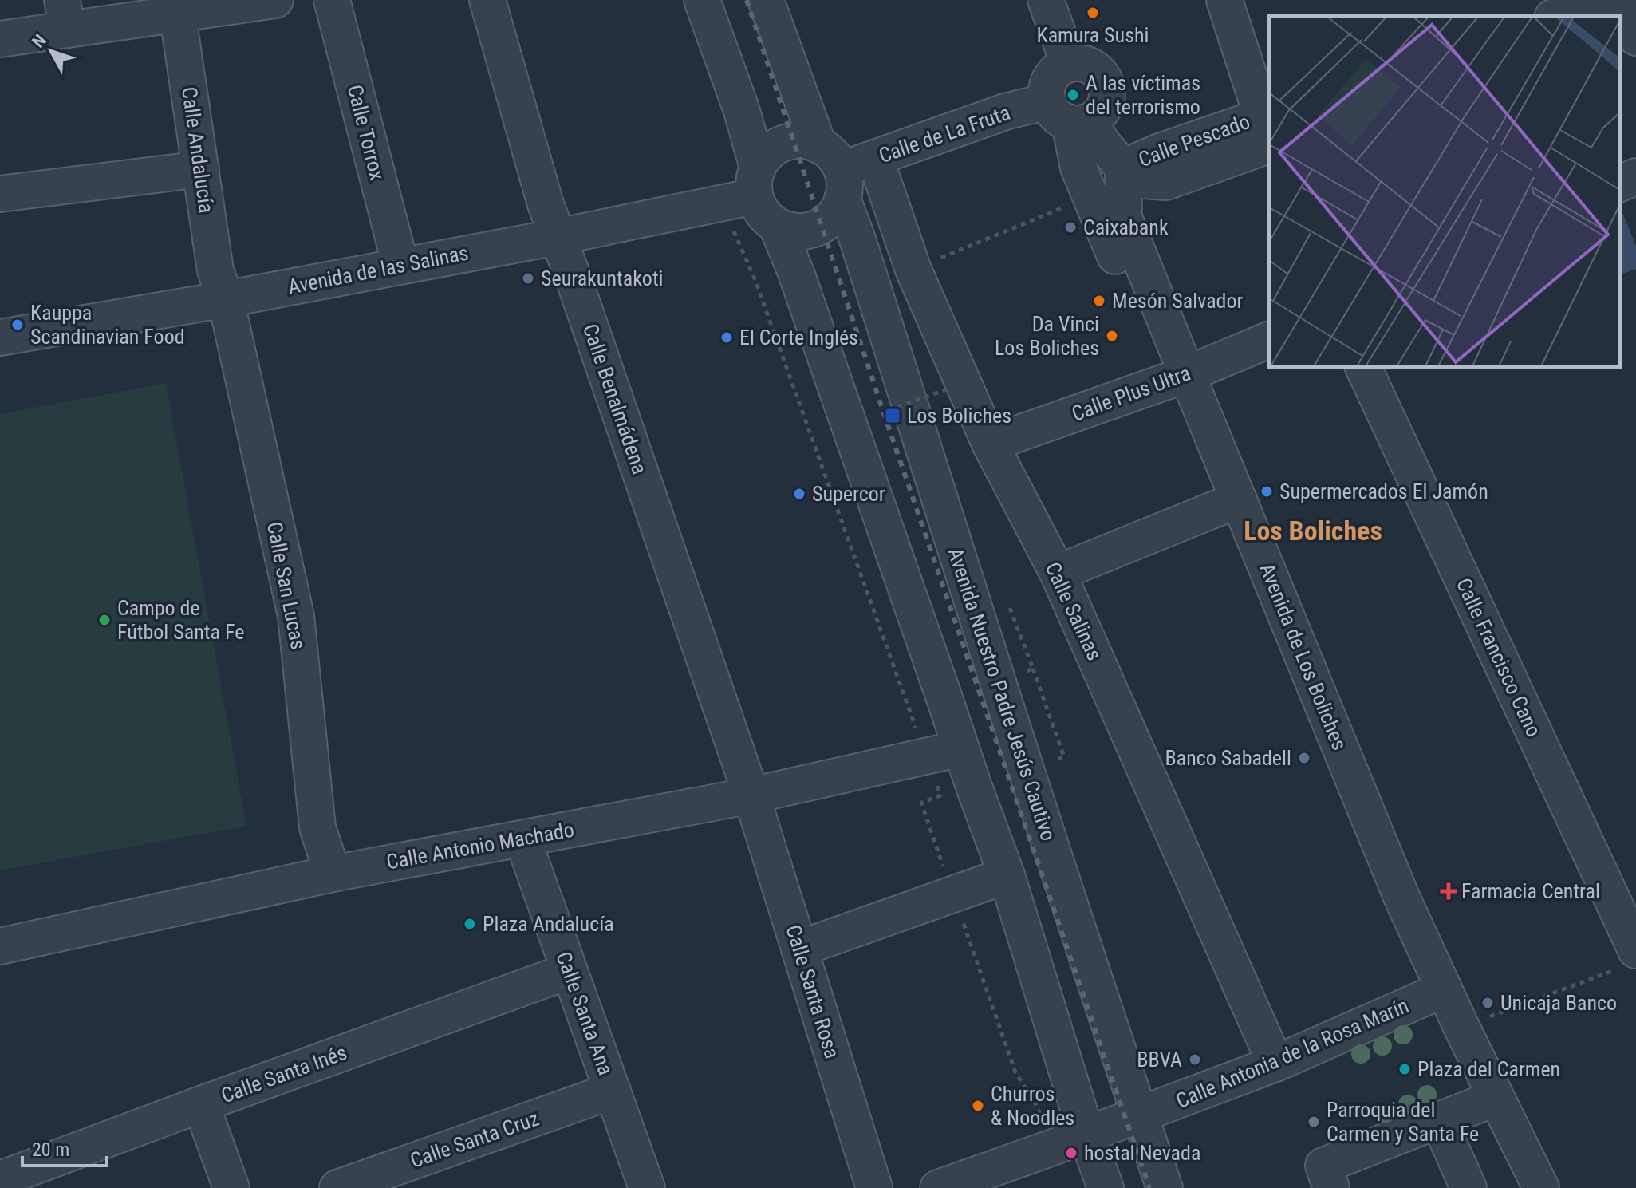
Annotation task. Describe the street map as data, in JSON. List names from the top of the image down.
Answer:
{
  "streets": {
    "street": [
      "Calle Torrox",
      "Calle de La Fruta",
      "Calle Pescado",
      "Calle Andalucía",
      "Avenida de las Salinas",
      "Calle Plus Ultra",
      "Calle Benalmádena",
      "Calle San Lucas",
      "Calle Salinas",
      "Avenida de Los Boliches",
      "Calle Francisco Cano",
      "Avenida Nuestro Padre Jesús Cautivo",
      "Calle Antonio Machado",
      "Calle Santa Rosa",
      "Calle Santa Ana",
      "Calle Antonia de la Rosa Marín",
      "Calle Santa Inés",
      "Calle Santa Cruz"
    ]
  },
  "crossings": [
    ["Calle Torrox", "Avenida de las Salinas"],
    ["Calle de La Fruta", "Avenida de las Salinas"],
    ["Calle de La Fruta", "Calle Salinas"],
    ["Calle de La Fruta", "Avenida Nuestro Padre Jesús Cautivo"],
    ["Calle Pescado", "Avenida de Los Boliches"],
    ["Calle Andalucía", "Avenida de las Salinas"],
    ["Calle Andalucía", "Calle San Lucas"],
    ["Avenida de las Salinas", "Calle Benalmádena"],
    ["Avenida de las Salinas", "Calle San Lucas"],
    ["Avenida de las Salinas", "Avenida Nuestro Padre Jesús Cautivo"],
    ["Calle Plus Ultra", "Calle Salinas"],
    ["Calle Plus Ultra", "Avenida de Los Boliches"],
    ["Calle Benalmádena", "Calle Antonio Machado"],
    ["Calle Benalmádena", "Calle Santa Rosa"],
    ["Calle San Lucas", "Calle Antonio Machado"],
    ["Calle Salinas", "Calle Antonia de la Rosa Marín"],
    ["Avenida de Los Boliches", "Calle Antonia de la Rosa Marín"],
    ["Avenida Nuestro Padre Jesús Cautivo", "Calle Antonia de la Rosa Marín"],
    ["Calle Antonio Machado", "Calle Santa Rosa"],
    ["Calle Antonio Machado", "Calle Santa Ana"],
    ["Calle Santa Ana", "Calle Santa Inés"],
    ["Calle Santa Ana", "Calle Santa Cruz"]
  ],
  "districts": ["Los Boliches"],
  "places": {
    "other": [
      "Kamura Sushi",
      "A las víctimas del terrorismo",
      "Caixabank",
      "Seurakuntakoti",
      "Mesón Salvador",
      "Kauppa Scandinavian Food",
      "Da Vinci Los Boliches",
      "El Corte Inglés",
      "Supermercados El Jamón",
      "Supercor",
      "Campo de Fútbol Santa Fe",
      "Banco Sabadell",
      "Plaza Andalucía",
      "Unicaja Banco",
      "BBVA",
      "Plaza del Carmen",
      "Churros & Noodles",
      "Parroquia del Carmen y Santa Fe",
      "hostal Nevada"
    ],
    "transit": ["Los Boliches"],
    "health": ["Farmacia Central"]
  },
  "scale_bar": "20 m",
  "north": "top left"
}
